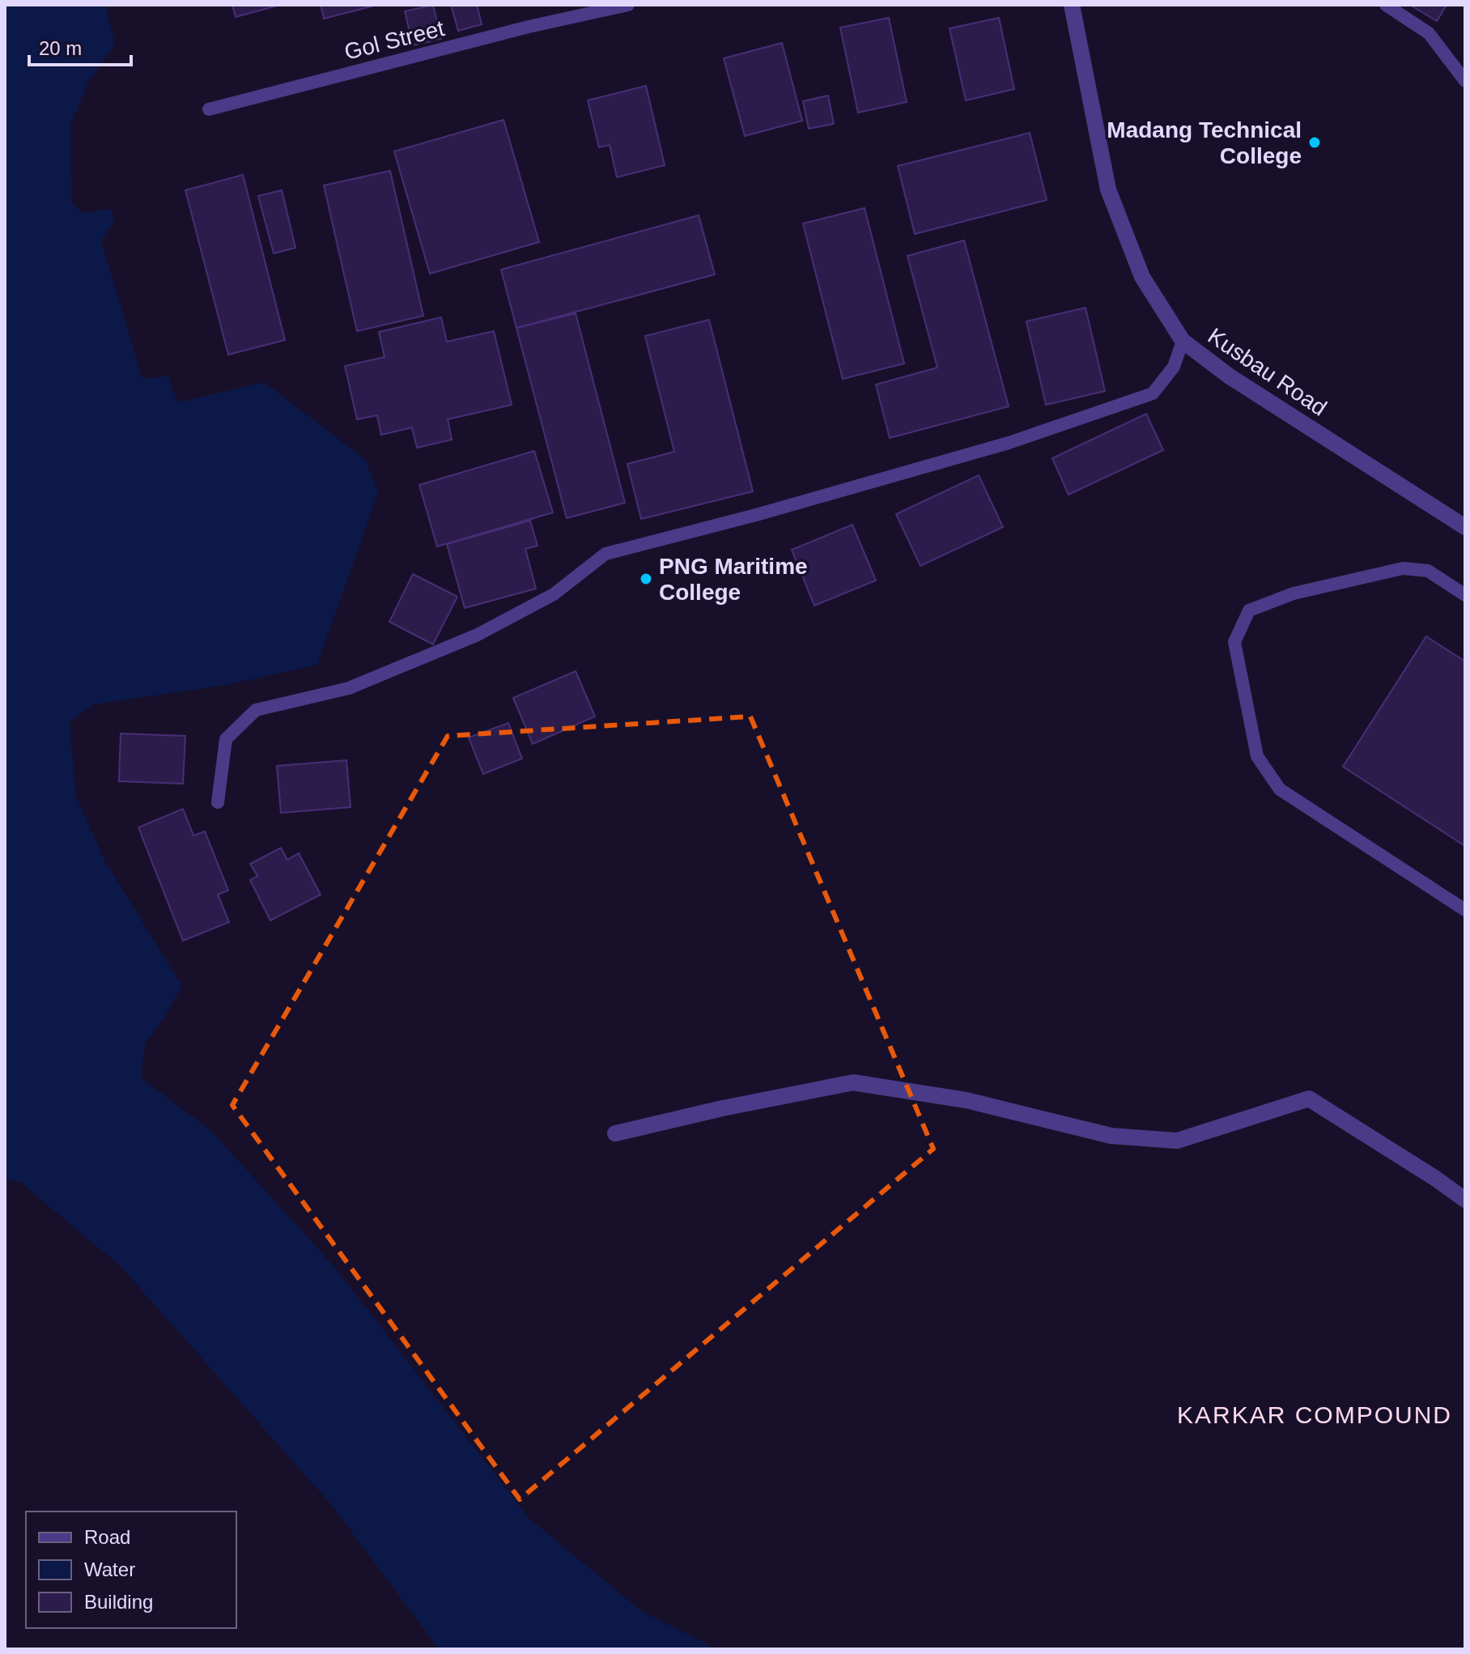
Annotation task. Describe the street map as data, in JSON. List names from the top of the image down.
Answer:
{
  "streets": {
    "street": ["Kusbau Road"],
    "lane": ["Gol Street"]
  },
  "districts": ["KARKAR COMPOUND"],
  "places": ["Madang Technical College", "PNG Maritime College"],
  "legend": ["Road", "Water", "Building"],
  "scale_bar": "20 m"
}
